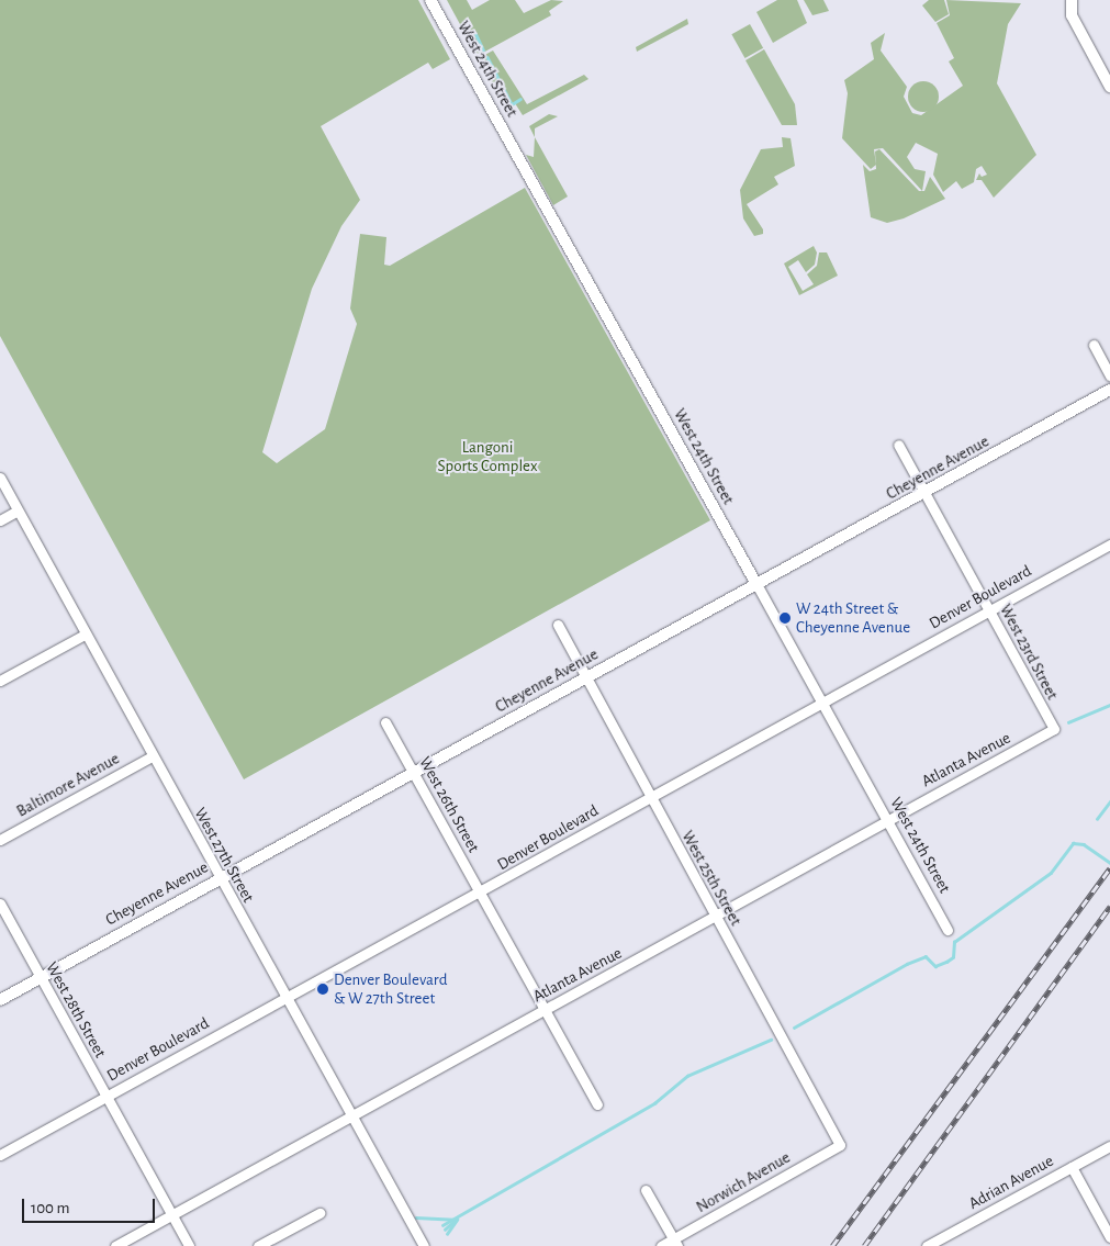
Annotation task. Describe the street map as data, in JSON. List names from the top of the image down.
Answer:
{
  "streets": {
    "street": [
      "West 24th Street",
      "Cheyenne Avenue",
      "Denver Boulevard",
      "West 23rd Street",
      "Atlanta Avenue",
      "Baltimore Avenue",
      "West 26th Street",
      "West 27th Street",
      "West 25th Street",
      "West 28th Street",
      "Norwich Avenue",
      "Adrian Avenue"
    ]
  },
  "crossings": [
    ["West 24th Street", "Cheyenne Avenue"],
    ["West 24th Street", "Denver Boulevard"],
    ["West 24th Street", "Atlanta Avenue"],
    ["Cheyenne Avenue", "West 23rd Street"],
    ["Cheyenne Avenue", "West 26th Street"],
    ["Cheyenne Avenue", "West 27th Street"],
    ["Cheyenne Avenue", "West 25th Street"],
    ["Cheyenne Avenue", "West 28th Street"],
    ["Denver Boulevard", "West 23rd Street"],
    ["Denver Boulevard", "West 26th Street"],
    ["Denver Boulevard", "West 27th Street"],
    ["Denver Boulevard", "West 25th Street"],
    ["Denver Boulevard", "West 28th Street"],
    ["West 23rd Street", "Atlanta Avenue"],
    ["Atlanta Avenue", "West 26th Street"],
    ["Atlanta Avenue", "West 27th Street"],
    ["Atlanta Avenue", "West 25th Street"],
    ["Atlanta Avenue", "West 28th Street"],
    ["Baltimore Avenue", "West 27th Street"],
    ["West 25th Street", "Norwich Avenue"]
  ],
  "parks": ["Langoni Sports Complex"],
  "places": ["W 24th Street & Cheyenne Avenue", "Denver Boulevard & W 27th Street"],
  "scale_bar": "100 m"
}
